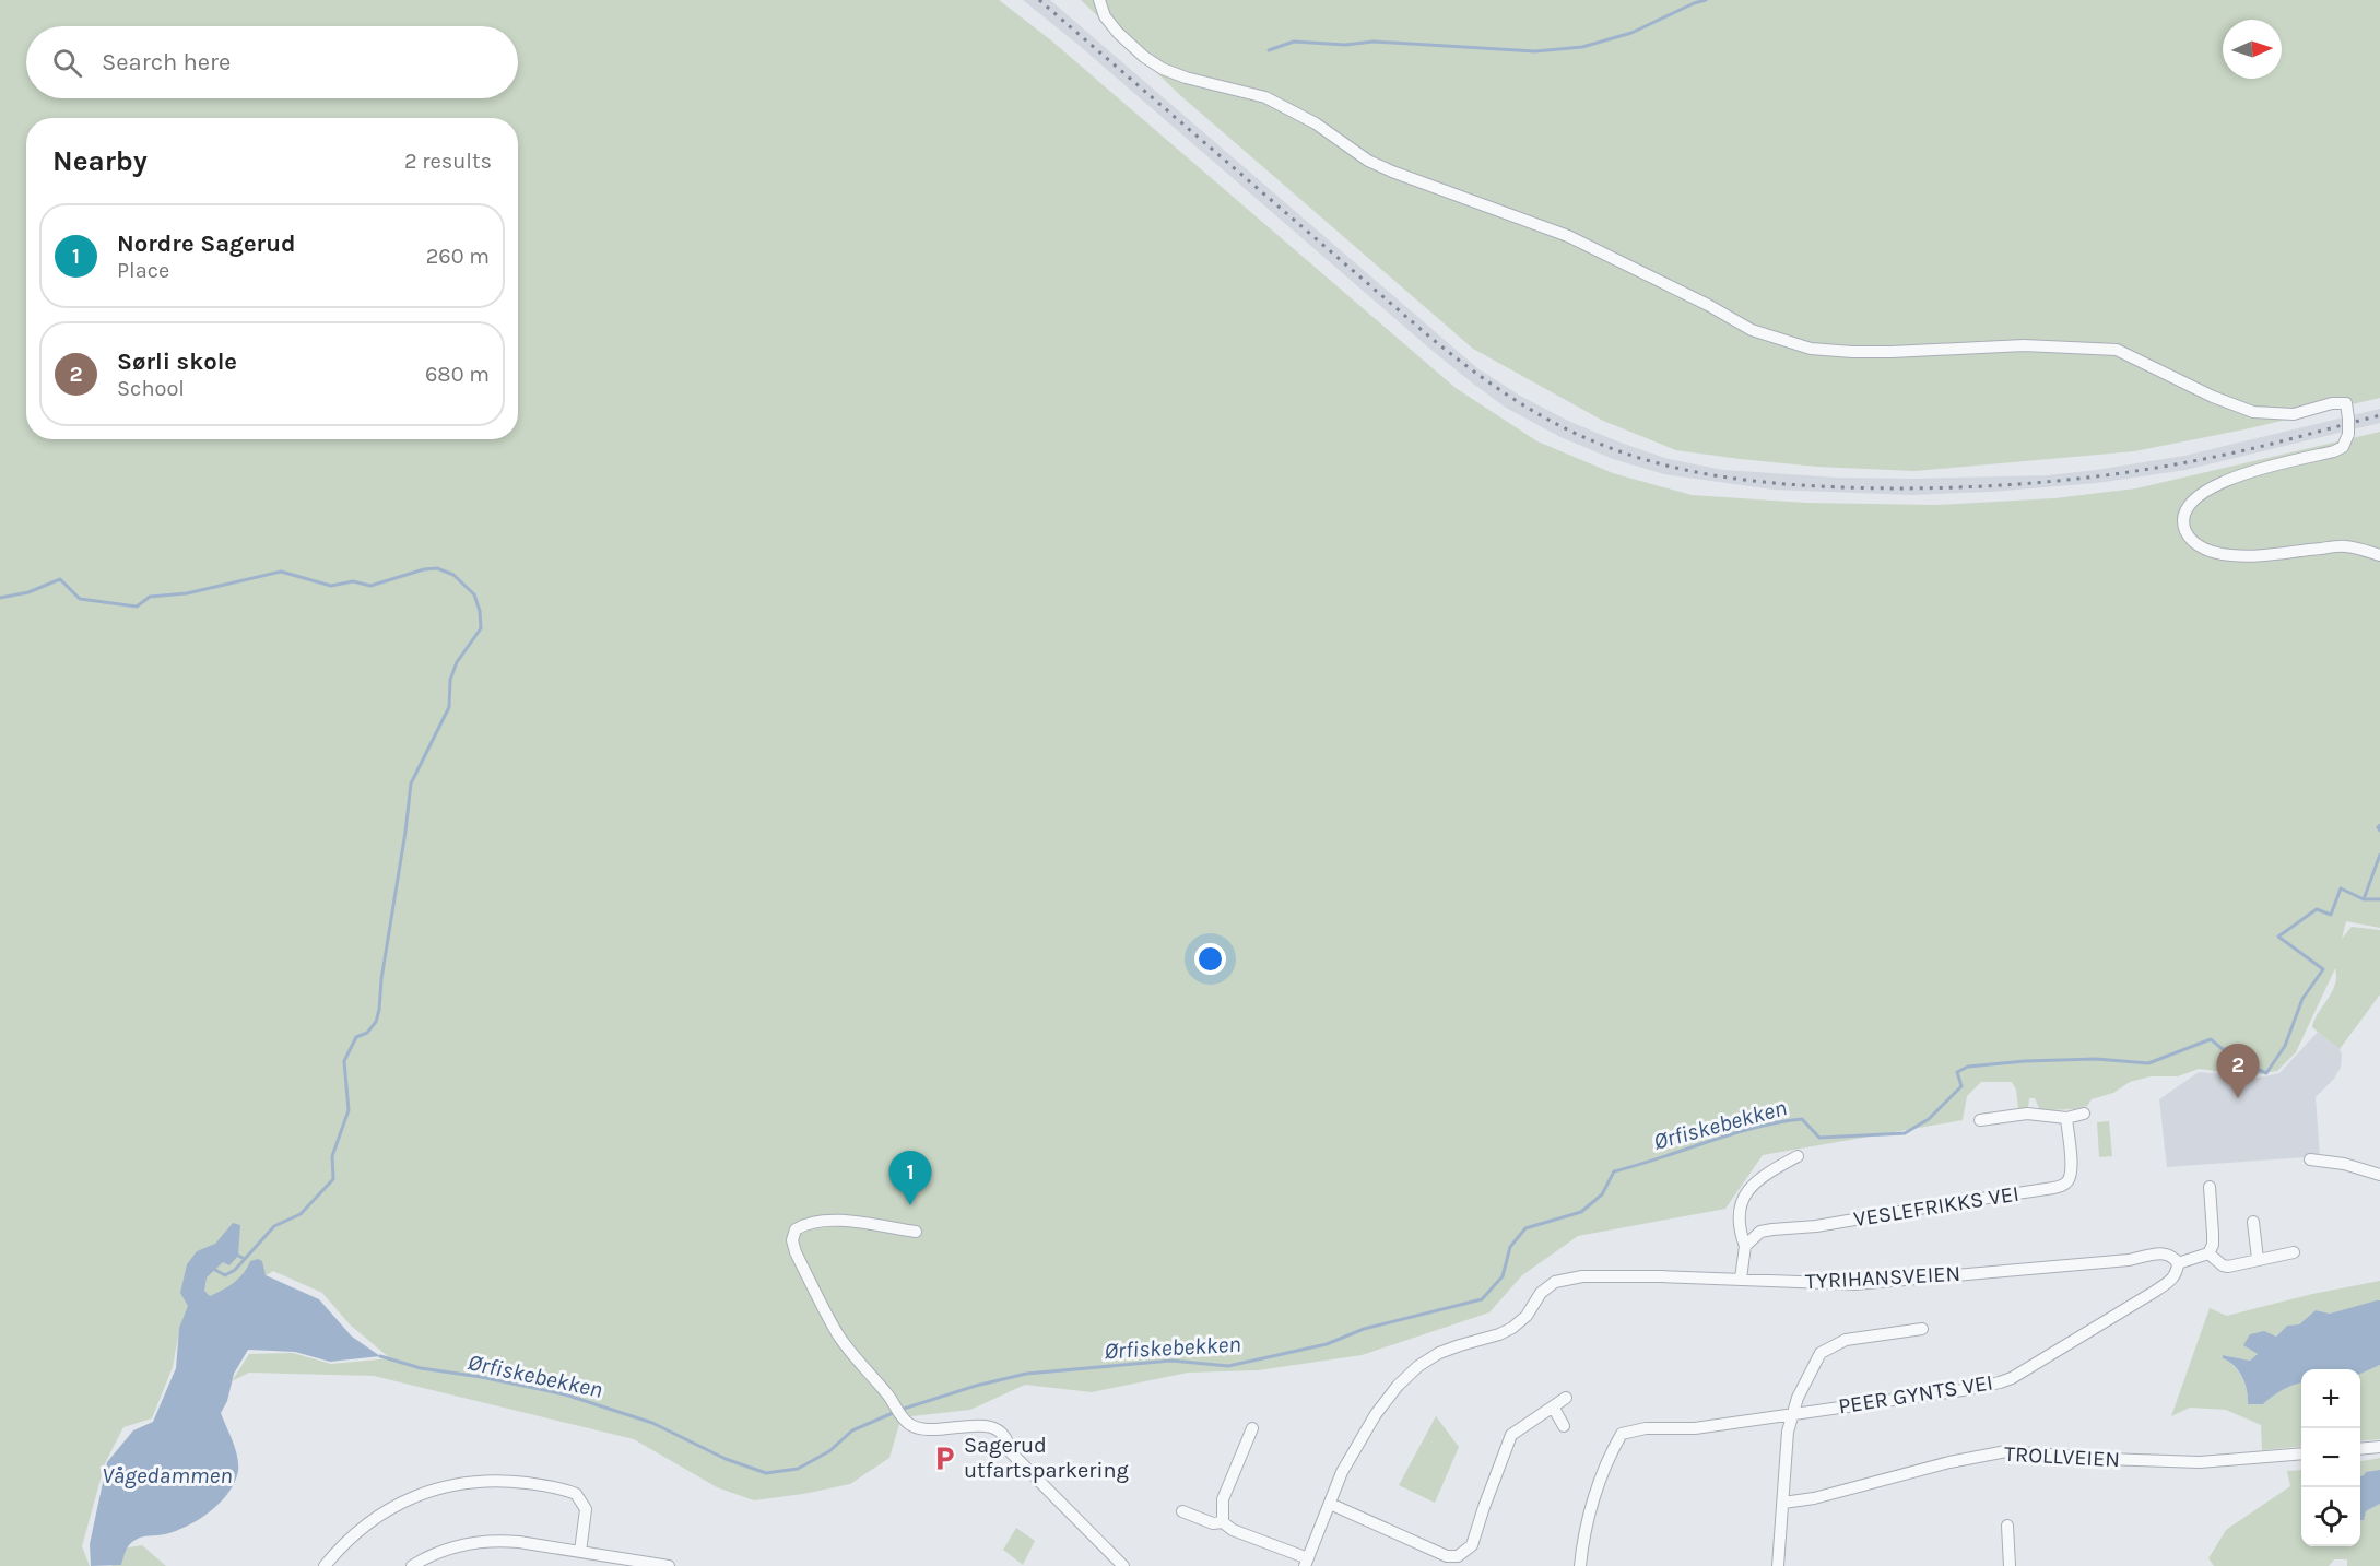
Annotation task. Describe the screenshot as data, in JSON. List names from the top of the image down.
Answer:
{
  "streets": {
    "street": [
      "VESLEFRIKKS VEI",
      "TYRIHANSVEIEN",
      "PEER GYNTS VEI",
      "TROLLVEIEN"
    ]
  },
  "crossings": [
    ["TYRIHANSVEIEN", "PEER GYNTS VEI"]
  ],
  "water": ["Ørfiskebekken", "Vågedammen"],
  "places": {
    "parking": ["Sagerud utfartsparkering"]
  },
  "north": "right",
  "page": {
    "search": "Search here",
    "heading": ["Nearby", "2 results"],
    "list": [
      {
        "mark": "1",
        "name": "Nordre Sagerud",
        "note": "Place",
        "value": "260 m"
      },
      {
        "mark": "2",
        "name": "Sørli skole",
        "note": "School",
        "value": "680 m"
      }
    ],
    "pins": ["2", "1"],
    "map_buttons": ["+", "−"]
  }
}
